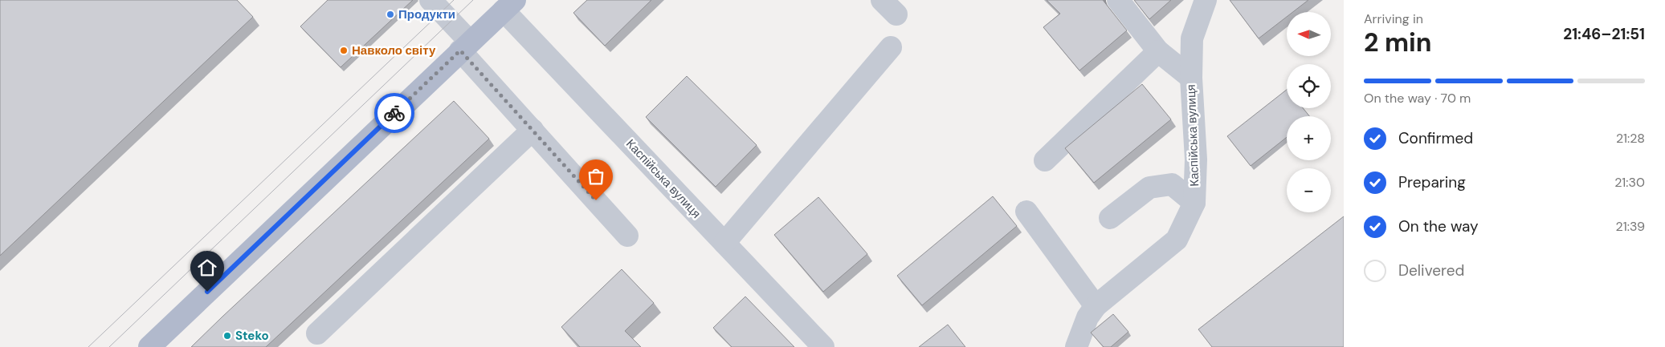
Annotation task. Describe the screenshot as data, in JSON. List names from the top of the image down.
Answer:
{
  "streets": {
    "street": ["Каспійська вулиця"]
  },
  "places": ["Продукти", "Навколо світу", "Steko"],
  "north": "left",
  "page": {
    "heading": ["2 min", "Arriving in", "21:46–21:51"],
    "map_buttons": ["+", "−"],
    "bar": "On the way · 70 m",
    "list": [
      ["Confirmed", "21:28"],
      ["Preparing", "21:30"],
      ["On the way", "21:39"],
      "Delivered"
    ]
  }
}
